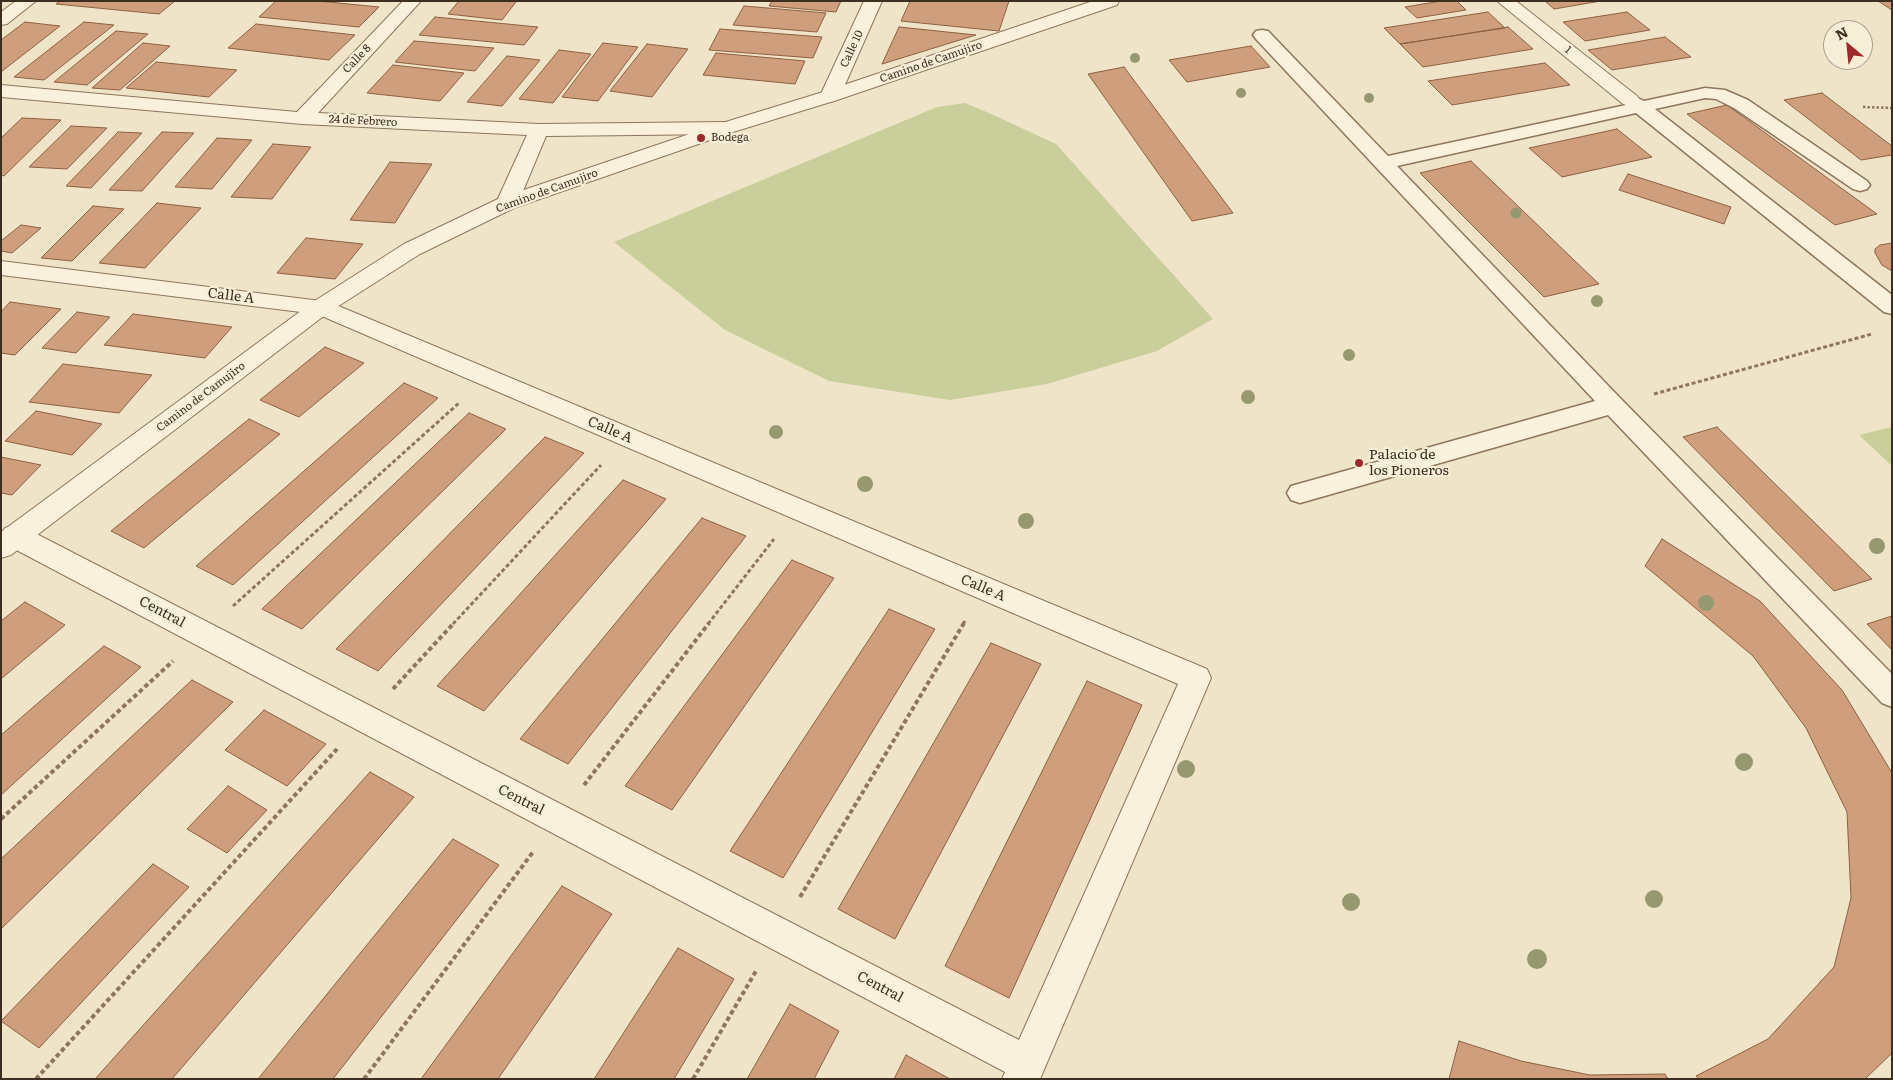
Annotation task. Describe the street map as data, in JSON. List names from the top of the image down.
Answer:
{
  "streets": {
    "street": [
      "Calle 10",
      "1",
      "Calle 8",
      "Camino de Camujiro",
      "24 de Febrero",
      "Calle A",
      "Central"
    ]
  },
  "crossings": [
    ["Calle 10", "Camino de Camujiro"],
    ["Calle 8", "24 de Febrero"],
    ["Camino de Camujiro", "24 de Febrero"],
    ["Camino de Camujiro", "Calle A"],
    ["Camino de Camujiro", "Central"],
    ["Calle A", "Central"]
  ],
  "places": ["Bodega", "Palacio de los Pioneros"],
  "north": "top left"
}
